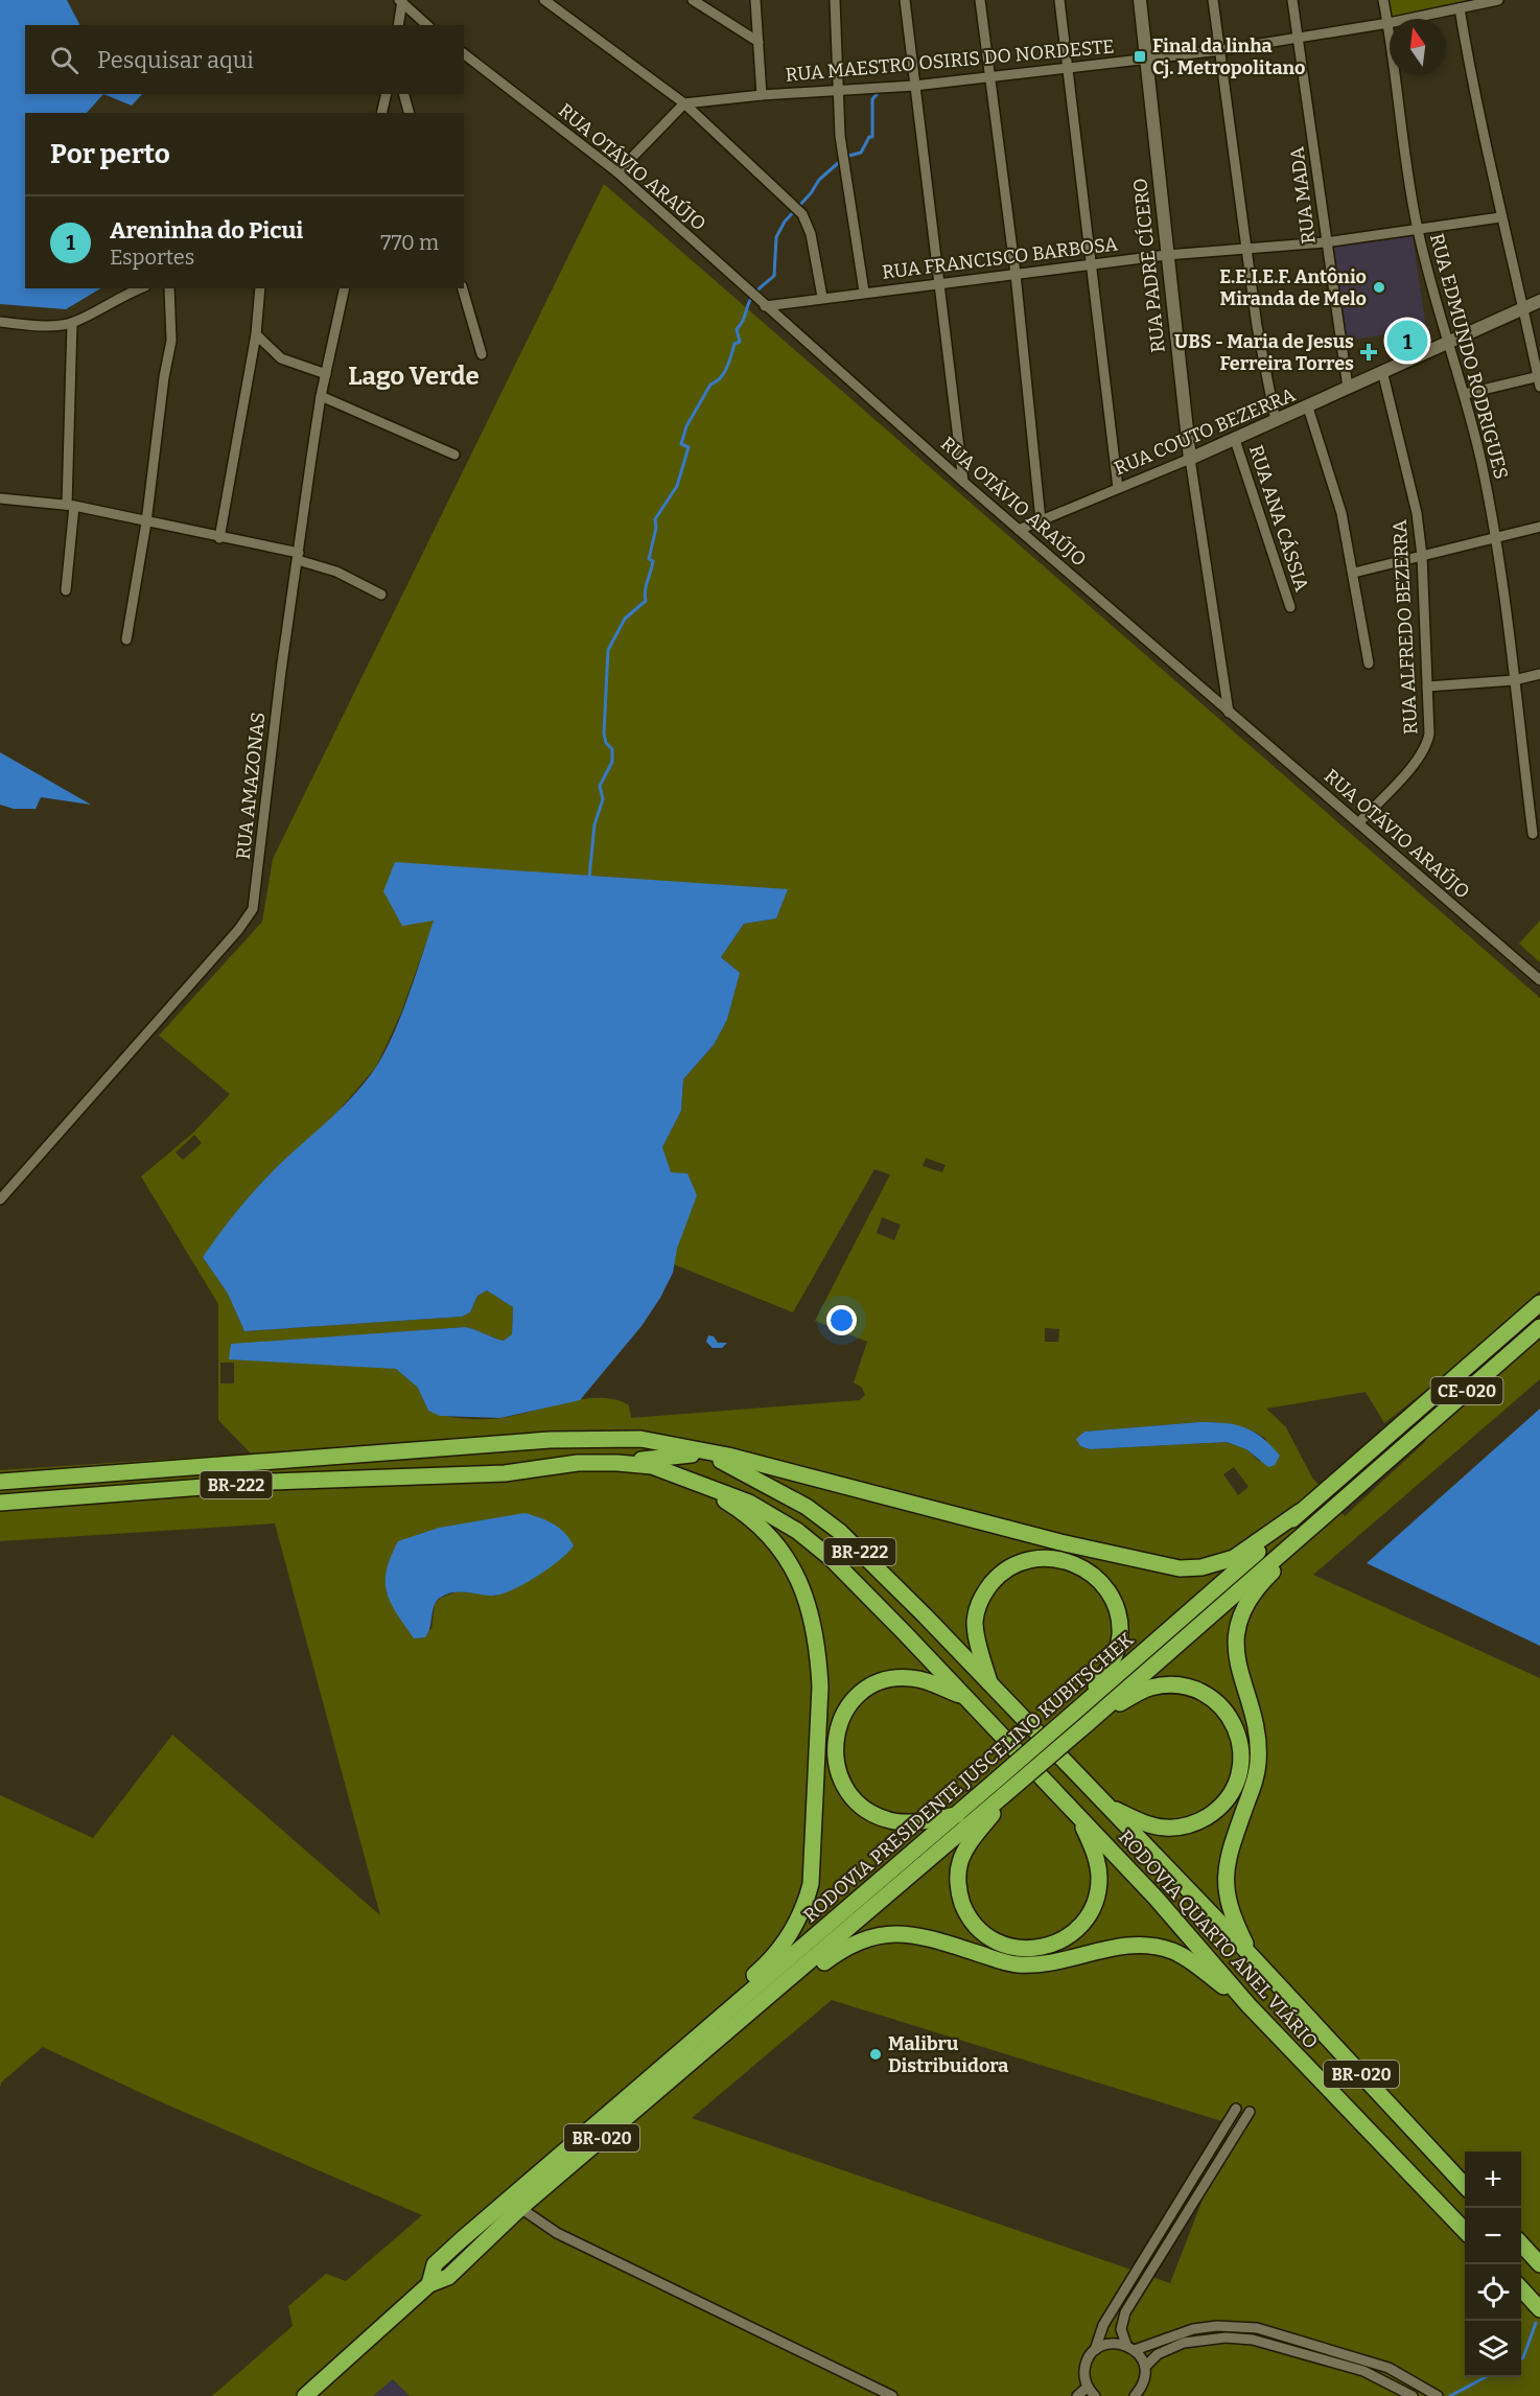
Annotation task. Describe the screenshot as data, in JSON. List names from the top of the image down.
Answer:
{
  "streets": {
    "highway": [
      "CE-020",
      "BR-222",
      "RODOVIA PRESIDENTE JUSCELINO KUBITSCHEK",
      "RODOVIA QUARTO ANEL VIÁRIO",
      "BR-020"
    ],
    "street": [
      "RUA MAESTRO OSIRIS DO NORDESTE",
      "RUA OTÁVIO ARAÚJO",
      "RUA MADA",
      "RUA FRANCISCO BARBOSA",
      "RUA PADRE CÍCERO",
      "RUA EDMUNDO RODRIGUES",
      "RUA COUTO BEZERRA",
      "RUA ANA CÁSSIA",
      "RUA ALFREDO BEZERRA",
      "RUA AMAZONAS"
    ]
  },
  "crossings": [
    ["RUA MAESTRO OSIRIS DO NORDESTE", "RUA MADA"],
    ["RUA MAESTRO OSIRIS DO NORDESTE", "RUA PADRE CÍCERO"],
    ["RUA MAESTRO OSIRIS DO NORDESTE", "RUA EDMUNDO RODRIGUES"],
    ["RUA OTÁVIO ARAÚJO", "RUA FRANCISCO BARBOSA"],
    ["RUA OTÁVIO ARAÚJO", "RUA PADRE CÍCERO"],
    ["RUA OTÁVIO ARAÚJO", "RUA COUTO BEZERRA"],
    ["RUA OTÁVIO ARAÚJO", "RUA ALFREDO BEZERRA"],
    ["RUA MADA", "RUA FRANCISCO BARBOSA"],
    ["RUA MADA", "RUA COUTO BEZERRA"],
    ["RUA FRANCISCO BARBOSA", "RUA PADRE CÍCERO"],
    ["RUA FRANCISCO BARBOSA", "RUA EDMUNDO RODRIGUES"],
    ["RUA PADRE CÍCERO", "RUA COUTO BEZERRA"],
    ["RUA EDMUNDO RODRIGUES", "RUA COUTO BEZERRA"],
    ["RUA COUTO BEZERRA", "RUA ANA CÁSSIA"],
    ["RUA COUTO BEZERRA", "RUA ALFREDO BEZERRA"],
    ["BR-222", "RODOVIA QUARTO ANEL VIÁRIO"],
    ["BR-222", "BR-020"],
    ["RODOVIA QUARTO ANEL VIÁRIO", "BR-020"]
  ],
  "districts": ["Lago Verde"],
  "places": {
    "transit": ["Final da linha Cj. Metropolitano"],
    "other": ["E.E.I.E.F. Antônio Miranda de Melo", "Malibru Distribuidora"],
    "health": ["UBS - Maria de Jesus Ferreira Torres"]
  },
  "north": "top",
  "page": {
    "search": "Pesquisar aqui",
    "heading": "Por perto",
    "list": [
      {
        "mark": "1",
        "name": "Areninha do Picui",
        "note": "Esportes",
        "value": "770 m"
      }
    ],
    "pins": "1",
    "map_buttons": ["+", "−"]
  }
}
